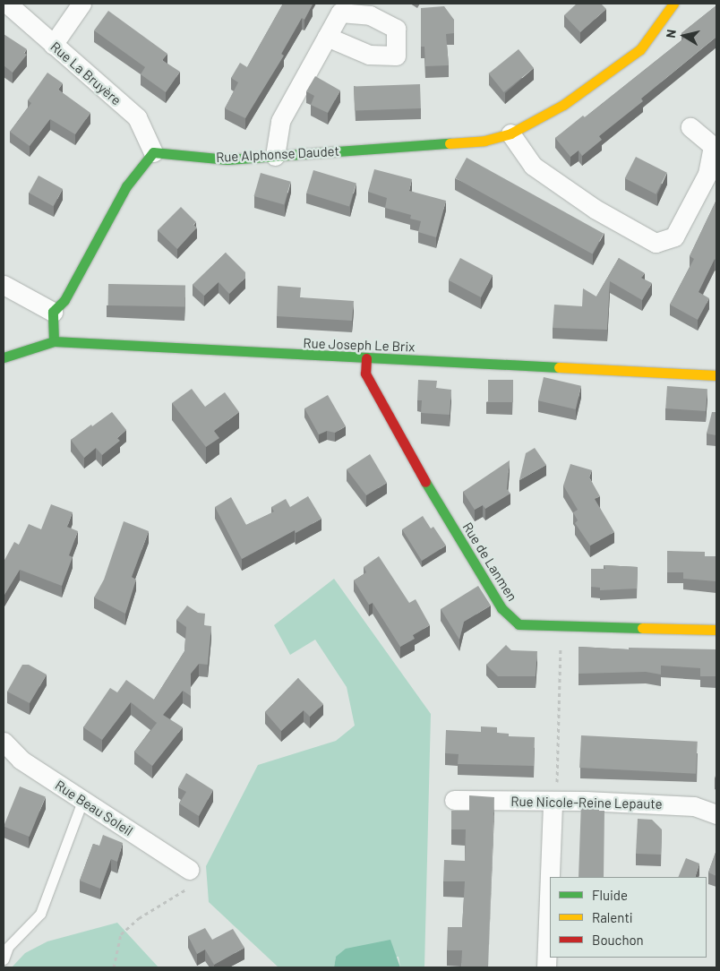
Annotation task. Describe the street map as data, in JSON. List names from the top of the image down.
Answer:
{
  "streets": {
    "street": [
      "Rue La Bruyère",
      "Rue Alphonse Daudet",
      "Rue Joseph Le Brix",
      "Rue de Lanmen",
      "Rue Nicole-Reine Lepaute",
      "Rue Beau Soleil"
    ]
  },
  "crossings": [
    ["Rue La Bruyère", "Rue Alphonse Daudet"],
    ["Rue Joseph Le Brix", "Rue de Lanmen"]
  ],
  "legend": ["Fluide", "Ralenti", "Bouchon"],
  "north": "left"
}
